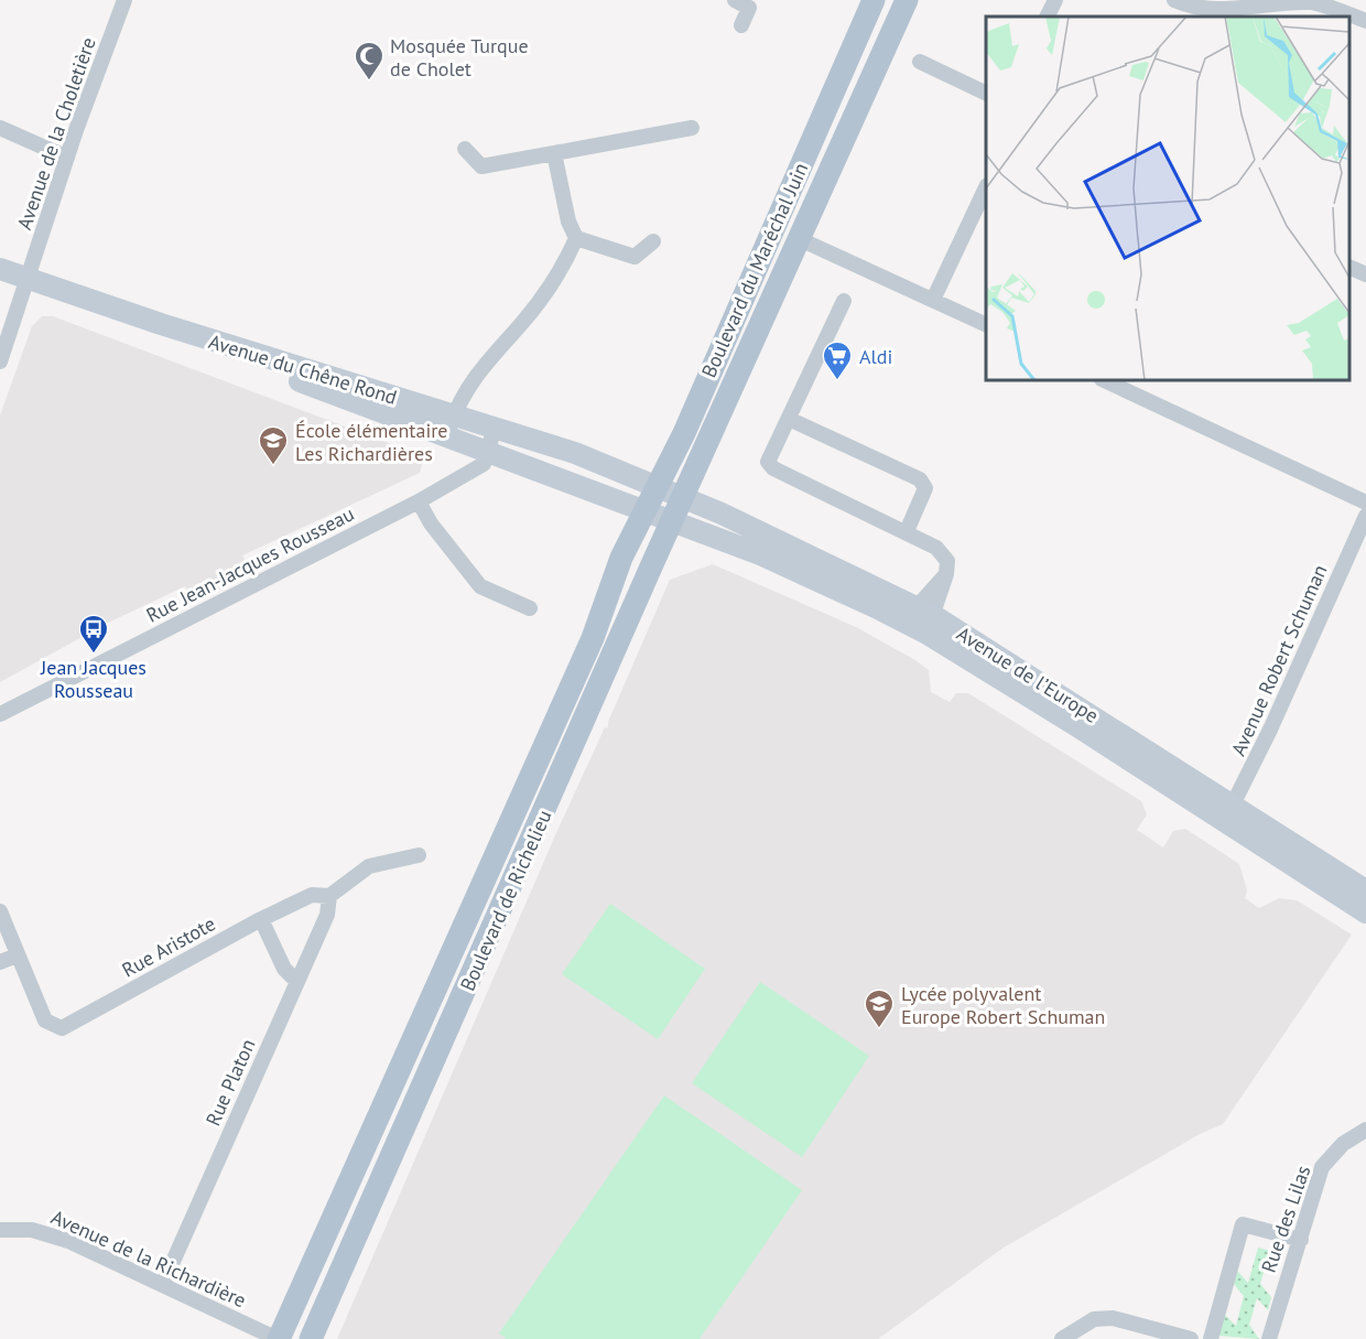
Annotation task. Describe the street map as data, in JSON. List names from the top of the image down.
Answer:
{
  "streets": {
    "main road": [
      "Boulevard du Maréchal Juin",
      "Avenue du Chêne Rond",
      "Avenue de l’Europe",
      "Boulevard de Richelieu"
    ],
    "street": [
      "Avenue de la Choletière",
      "Rue Jean-Jacques Rousseau",
      "Avenue Robert Schuman",
      "Rue Aristote",
      "Rue Platon",
      "Rue des Lilas",
      "Avenue de la Richardière"
    ]
  },
  "crossings": [
    ["Avenue de la Choletière", "Avenue du Chêne Rond"],
    ["Boulevard du Maréchal Juin", "Avenue du Chêne Rond"],
    ["Boulevard du Maréchal Juin", "Avenue de l’Europe"],
    ["Boulevard du Maréchal Juin", "Boulevard de Richelieu"],
    ["Avenue du Chêne Rond", "Rue Jean-Jacques Rousseau"],
    ["Avenue du Chêne Rond", "Avenue de l’Europe"],
    ["Avenue du Chêne Rond", "Boulevard de Richelieu"],
    ["Avenue Robert Schuman", "Avenue de l’Europe"],
    ["Avenue de l’Europe", "Boulevard de Richelieu"],
    ["Boulevard de Richelieu", "Avenue de la Richardière"],
    ["Rue Aristote", "Rue Platon"],
    ["Rue Platon", "Avenue de la Richardière"]
  ],
  "places": {
    "mosque": ["Mosquée Turque de Cholet"],
    "supermarket": ["Aldi"],
    "school or university": ["École élémentaire Les Richardières", "Lycée polyvalent Europe Robert Schuman"],
    "bus stop": ["Jean Jacques Rousseau"]
  }
}
